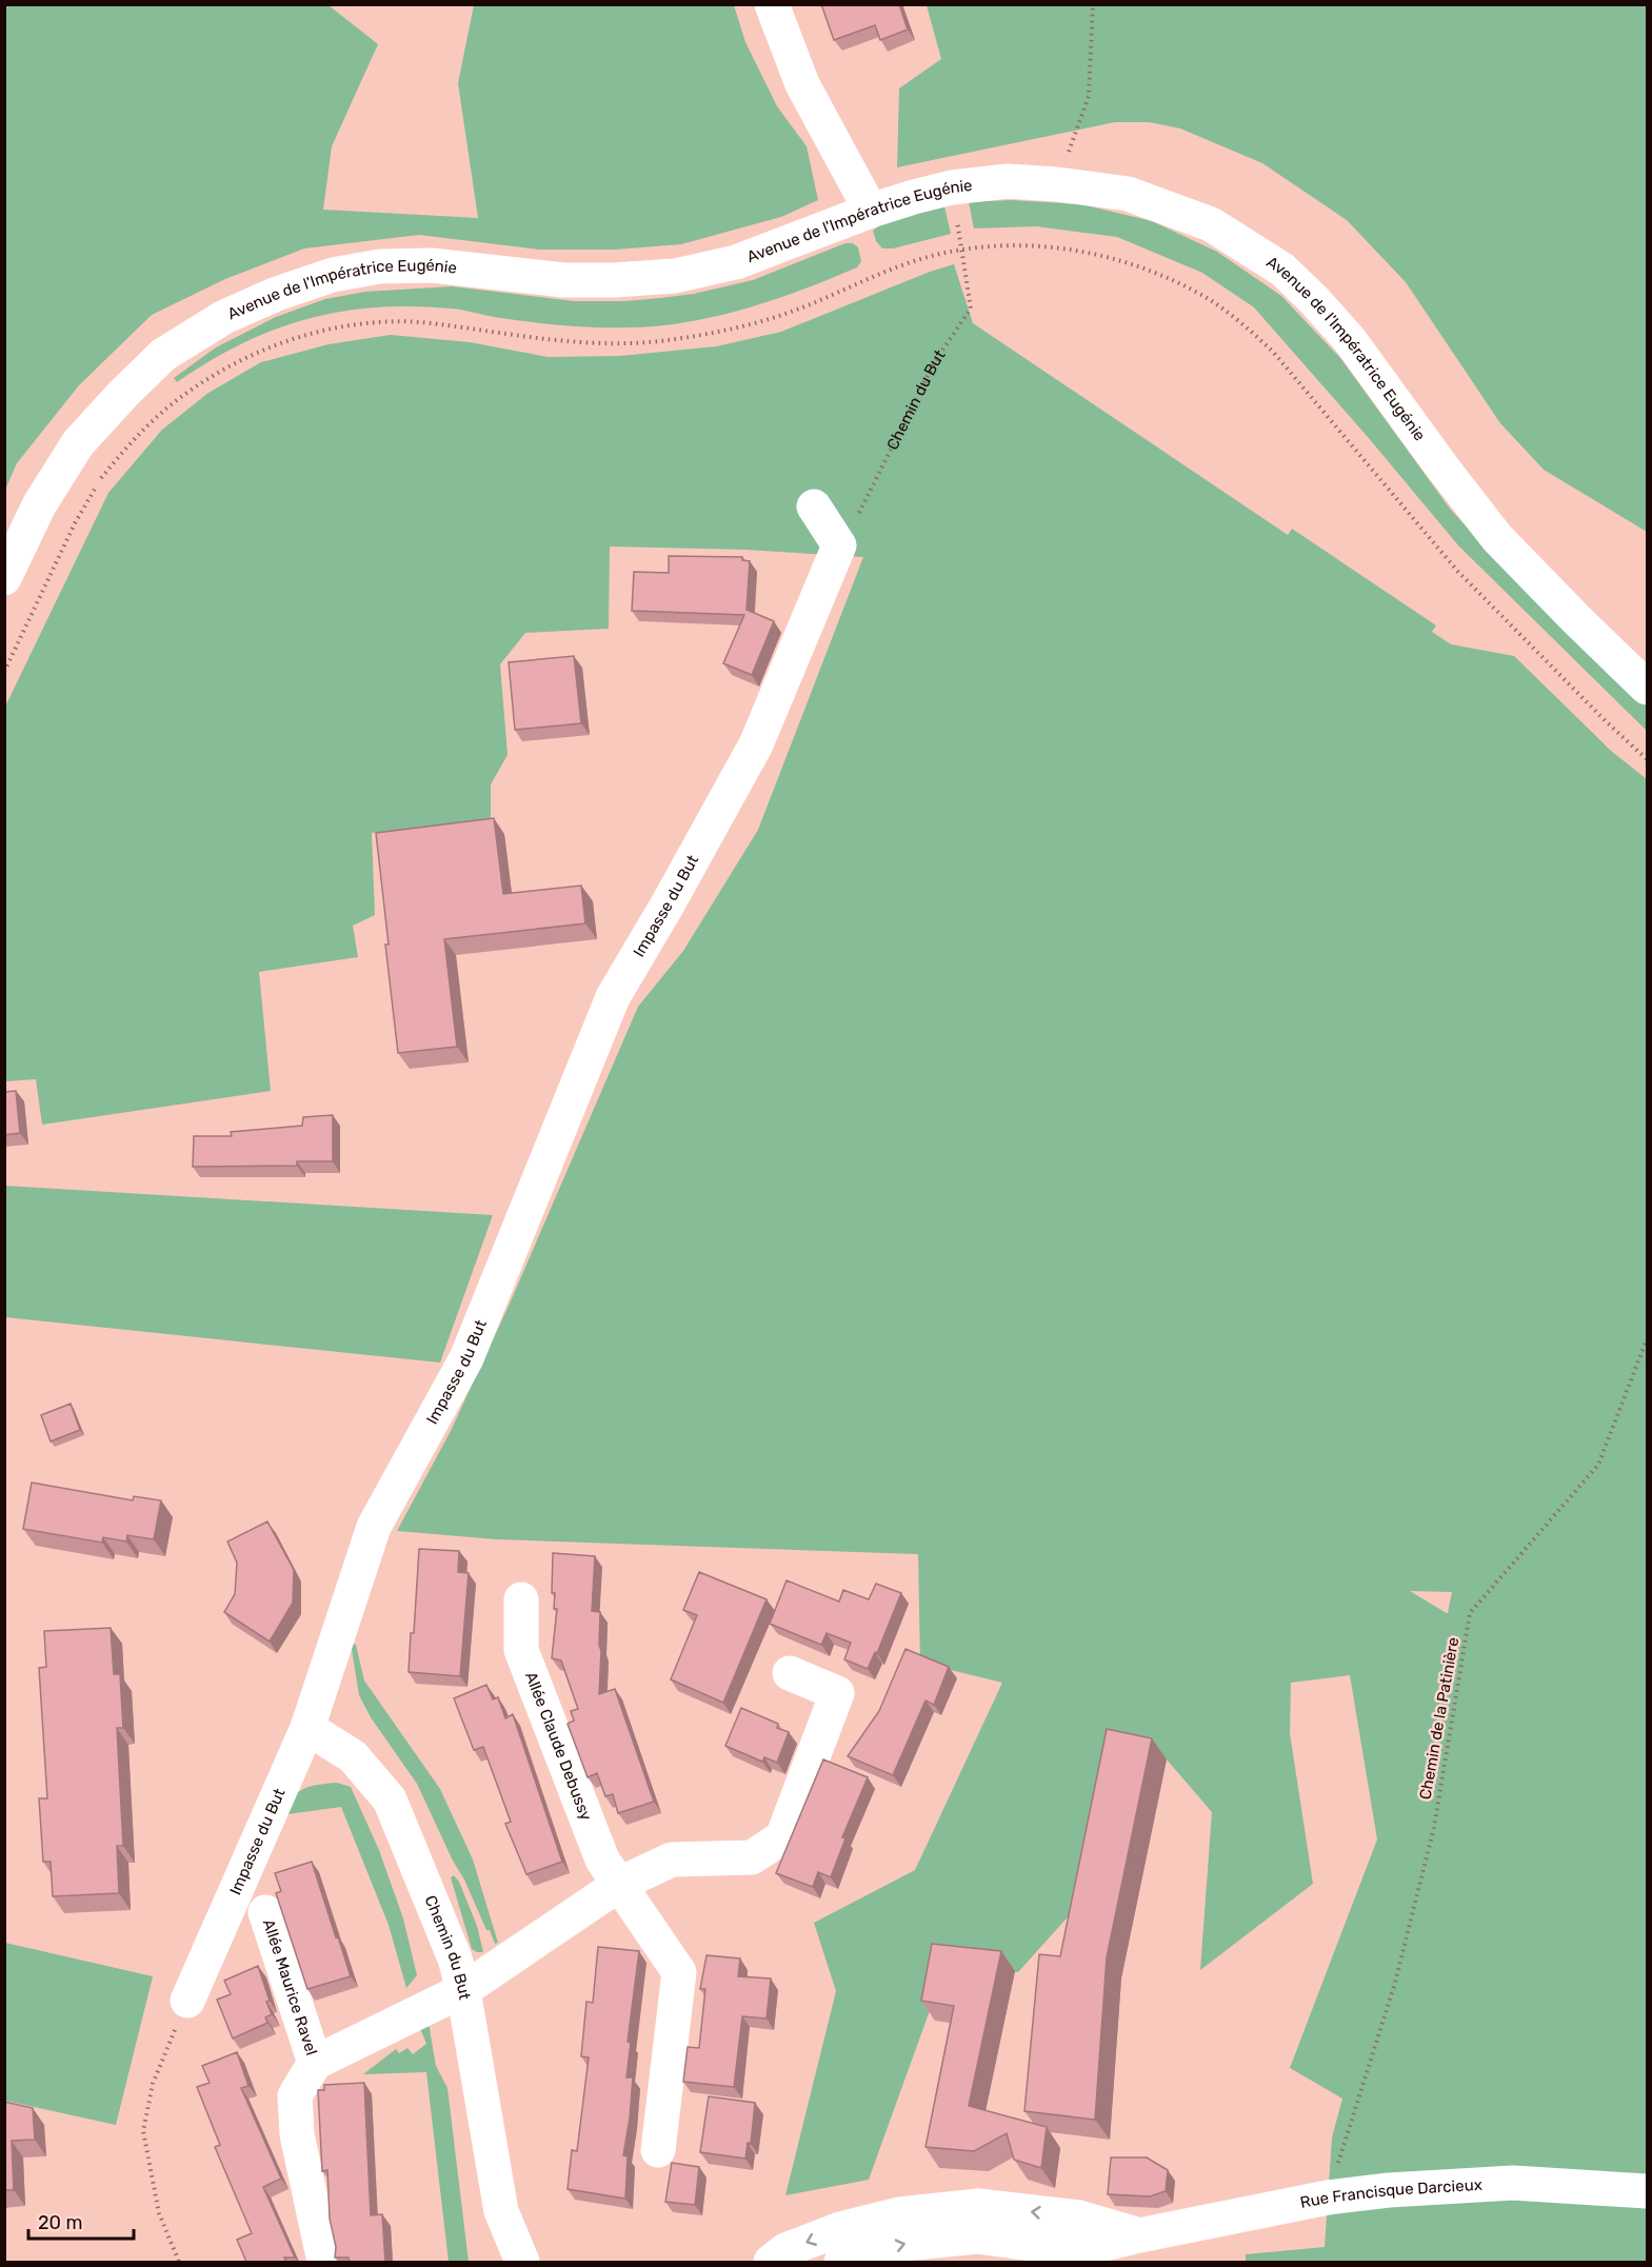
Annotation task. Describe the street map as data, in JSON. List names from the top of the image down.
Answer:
{
  "streets": {
    "street": [
      "Avenue de l'Impératrice Eugénie",
      "Chemin du But",
      "Impasse du But",
      "Allée Claude Debussy",
      "Allée Maurice Ravel",
      "Rue Francisque Darcieux"
    ],
    "path": ["Chemin de la Patinière"]
  },
  "crossings": [
    ["Chemin du But", "Impasse du But"],
    ["Chemin du But", "Allée Maurice Ravel"]
  ],
  "scale_bar": "20 m"
}
